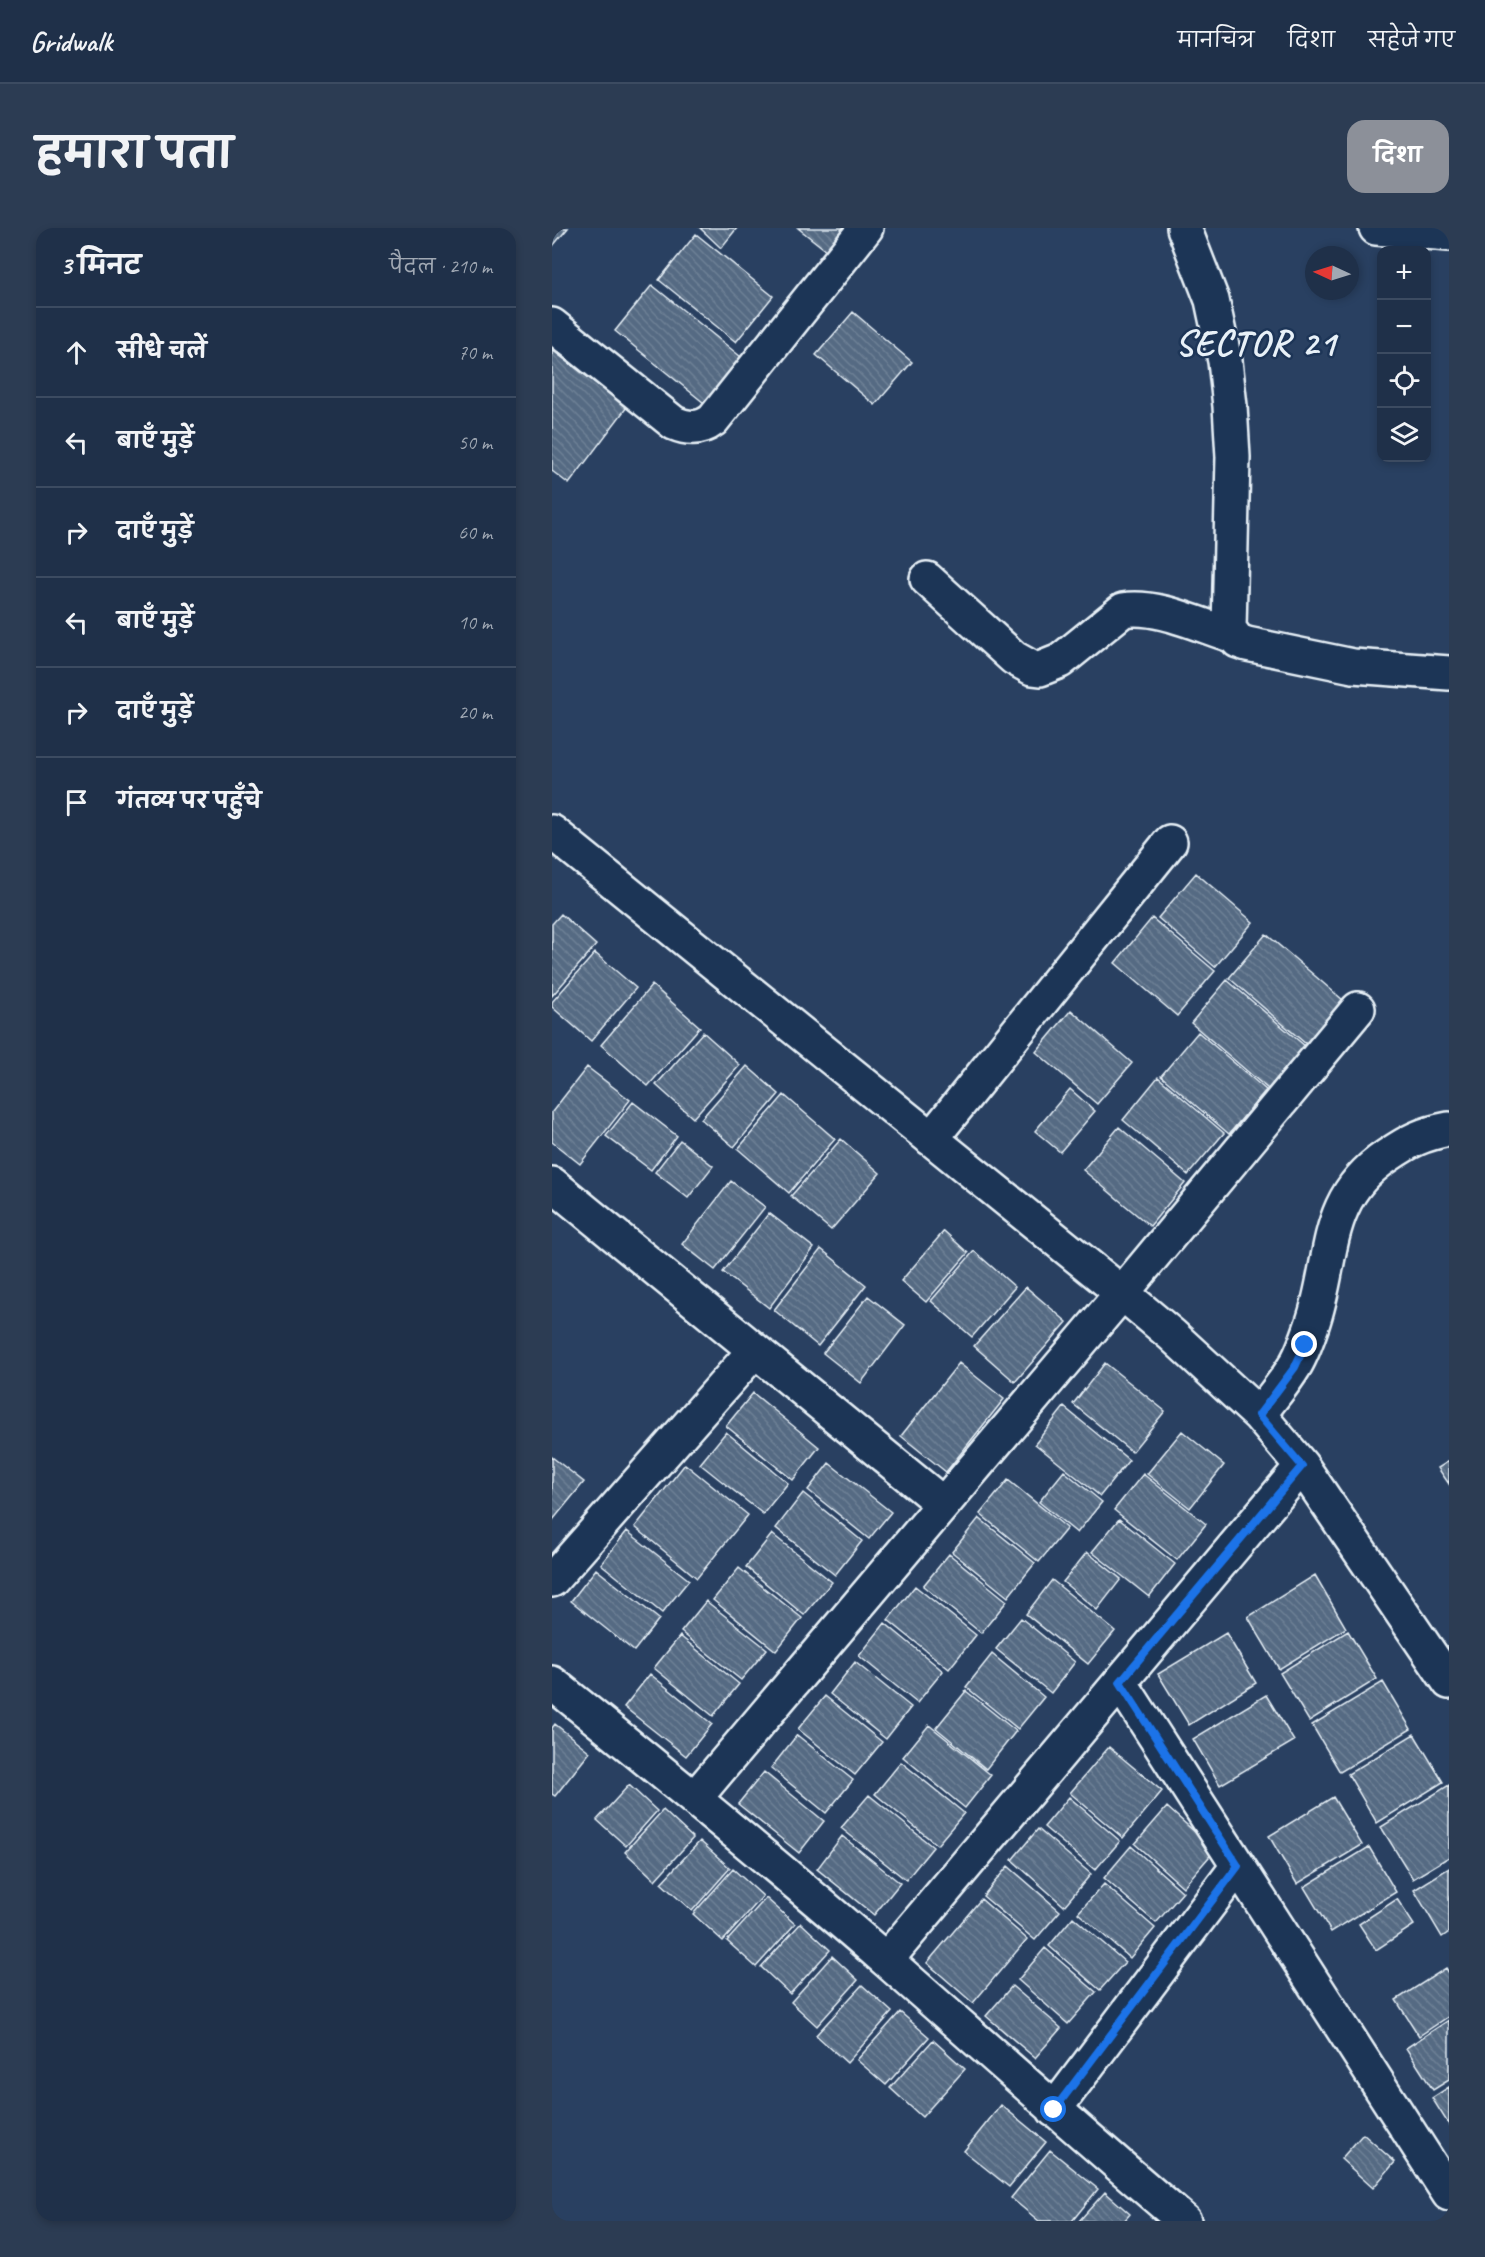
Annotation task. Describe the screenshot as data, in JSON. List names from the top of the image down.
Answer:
{
  "districts": ["SECTOR 21"],
  "north": "left",
  "page": {
    "header": "Gridwalk",
    "nav": ["मानचित्र", "दिशा", "सहेजे गए"],
    "title": "हमारा पता",
    "buttons": "दिशा",
    "heading": ["3 मिनट", "पैदल · 210 m"],
    "map_buttons": ["+", "−"],
    "list": [
      ["सीधे चलें", "70 m"],
      ["बाएँ मुड़ें", "50 m"],
      ["दाएँ मुड़ें", "60 m"],
      ["बाएँ मुड़ें", "10 m"],
      ["दाएँ मुड़ें", "20 m"],
      "गंतव्य पर पहुँचे"
    ]
  }
}
